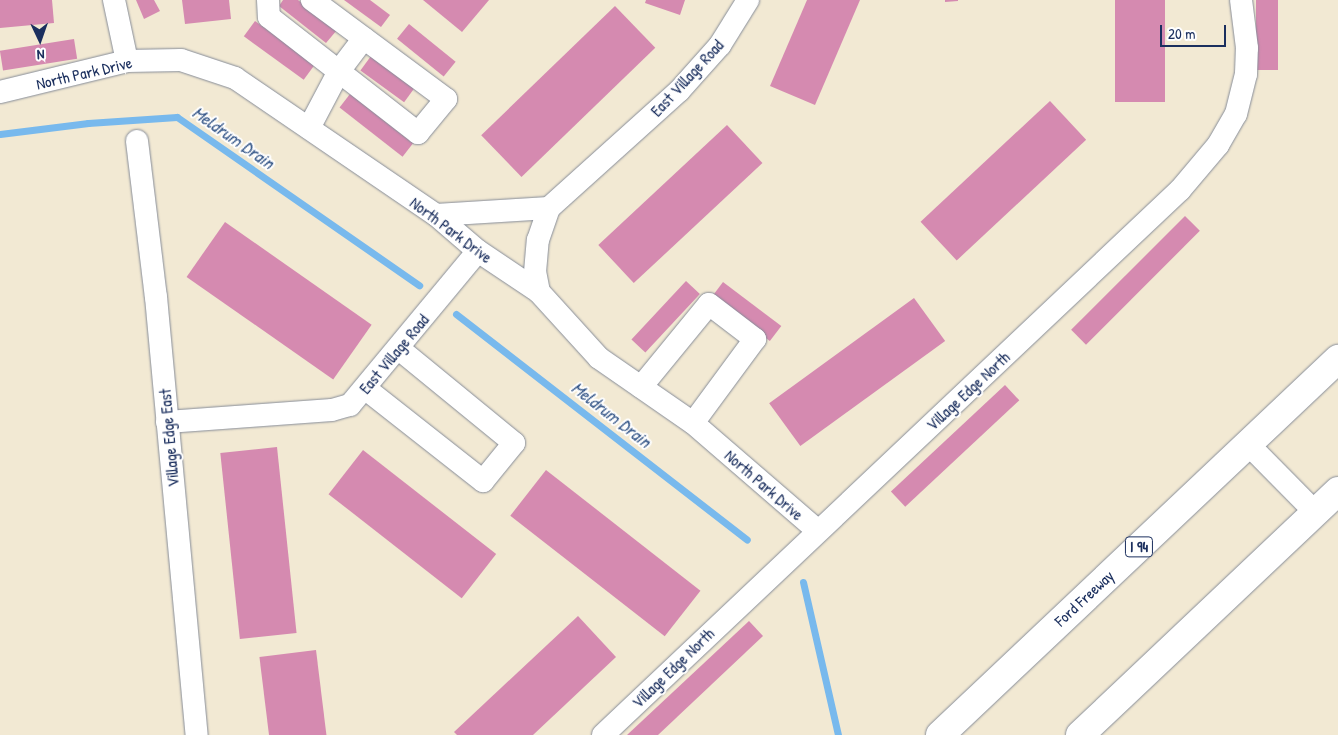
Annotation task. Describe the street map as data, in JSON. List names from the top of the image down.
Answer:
{
  "streets": {
    "highway": ["I 94", "Ford Freeway"],
    "street": [
      "North Park Drive",
      "East Village Road",
      "Village Edge North",
      "Village Edge East"
    ]
  },
  "crossings": [
    ["North Park Drive", "East Village Road"],
    ["North Park Drive", "Village Edge North"],
    ["East Village Road", "Village Edge East"]
  ],
  "water": ["Meldrum Drain"],
  "scale_bar": "20 m",
  "north": "bottom"
}
